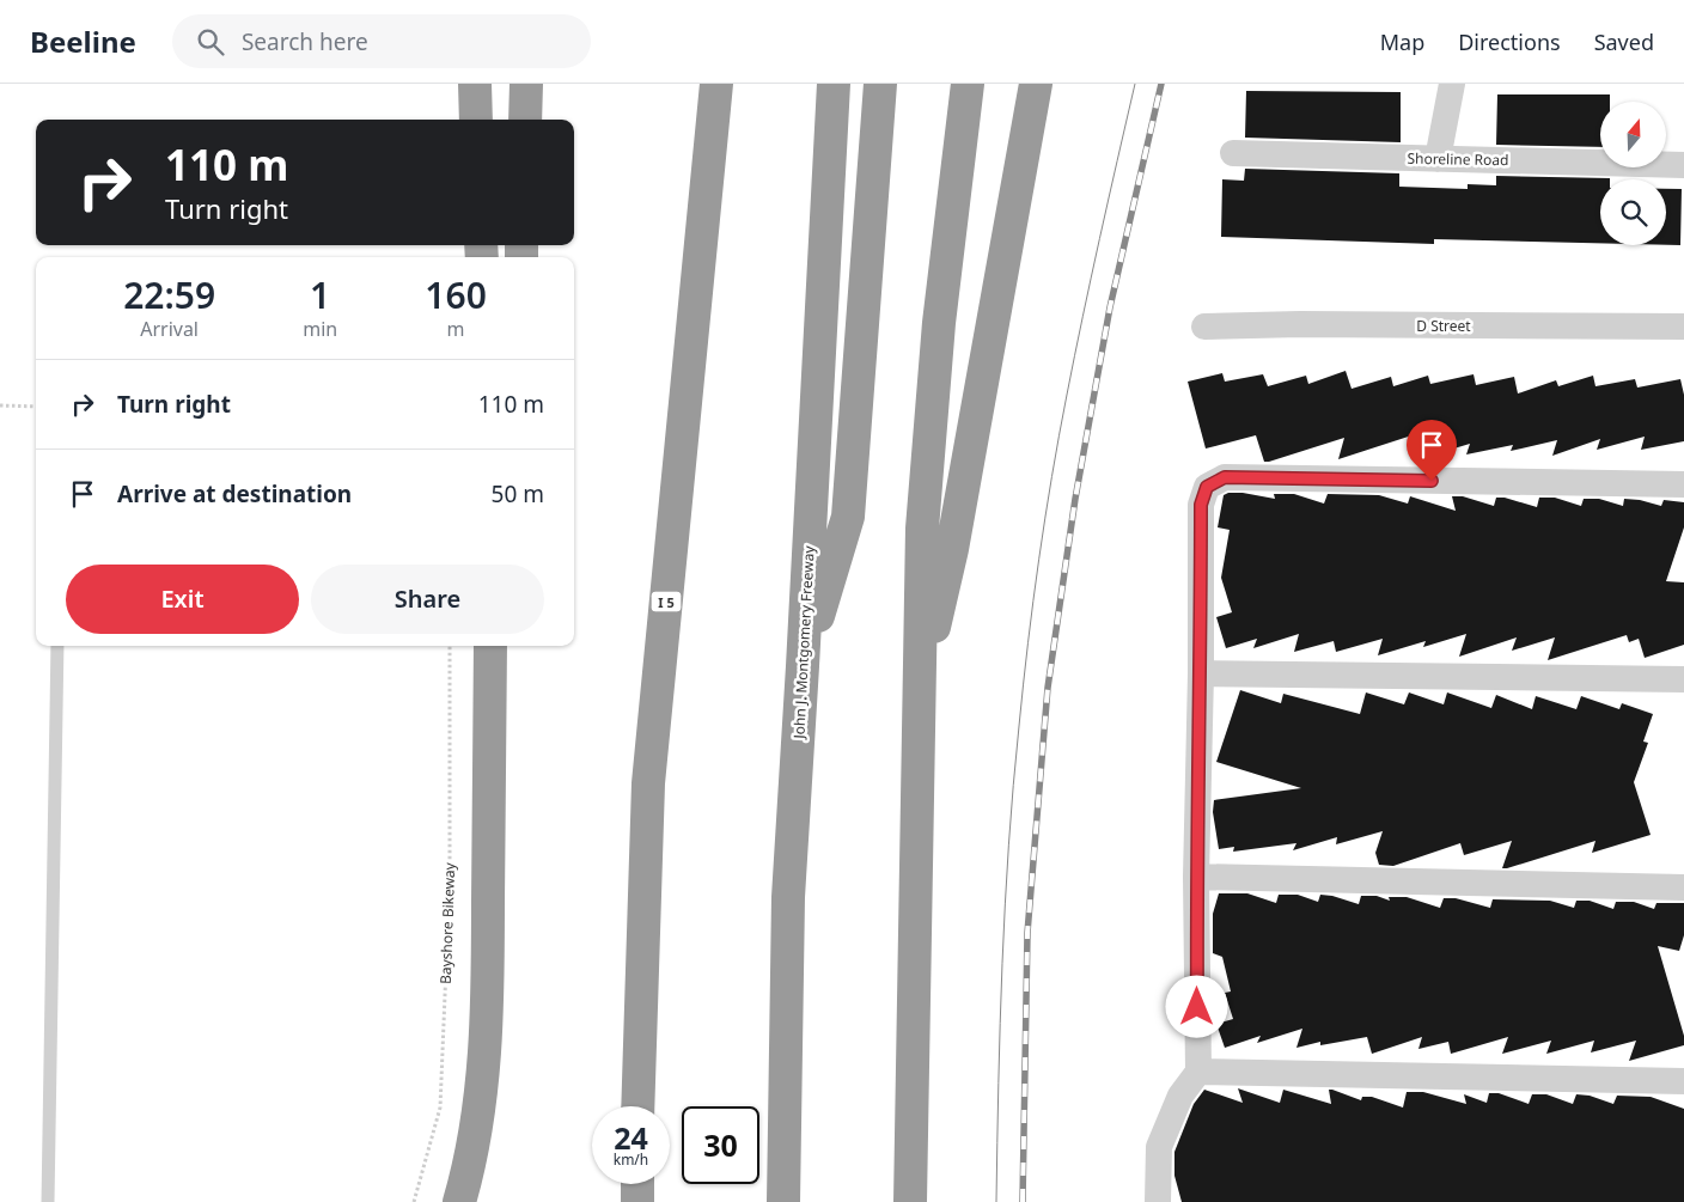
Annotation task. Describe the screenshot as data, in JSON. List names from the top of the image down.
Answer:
{
  "streets": {
    "highway": ["I 5", "John J. Montgomery Freeway"],
    "street": ["Shoreline Road", "D Street"],
    "path": ["Bayshore Bikeway"]
  },
  "north": "top",
  "page": {
    "header": "Beeline",
    "search": "Search here",
    "nav": ["Map", "Directions", "Saved"],
    "turn": ["110 m", "Turn right"],
    "eta": [
      "22:59",
      "Arrival",
      "1",
      "min",
      "160",
      "m"
    ],
    "list": [
      {
        "name": "Turn right",
        "value": "110 m"
      },
      {
        "name": "Arrive at destination",
        "value": "50 m"
      }
    ],
    "buttons": ["Exit", "Share"],
    "speed": "24 km/h",
    "limit": "30"
  }
}
